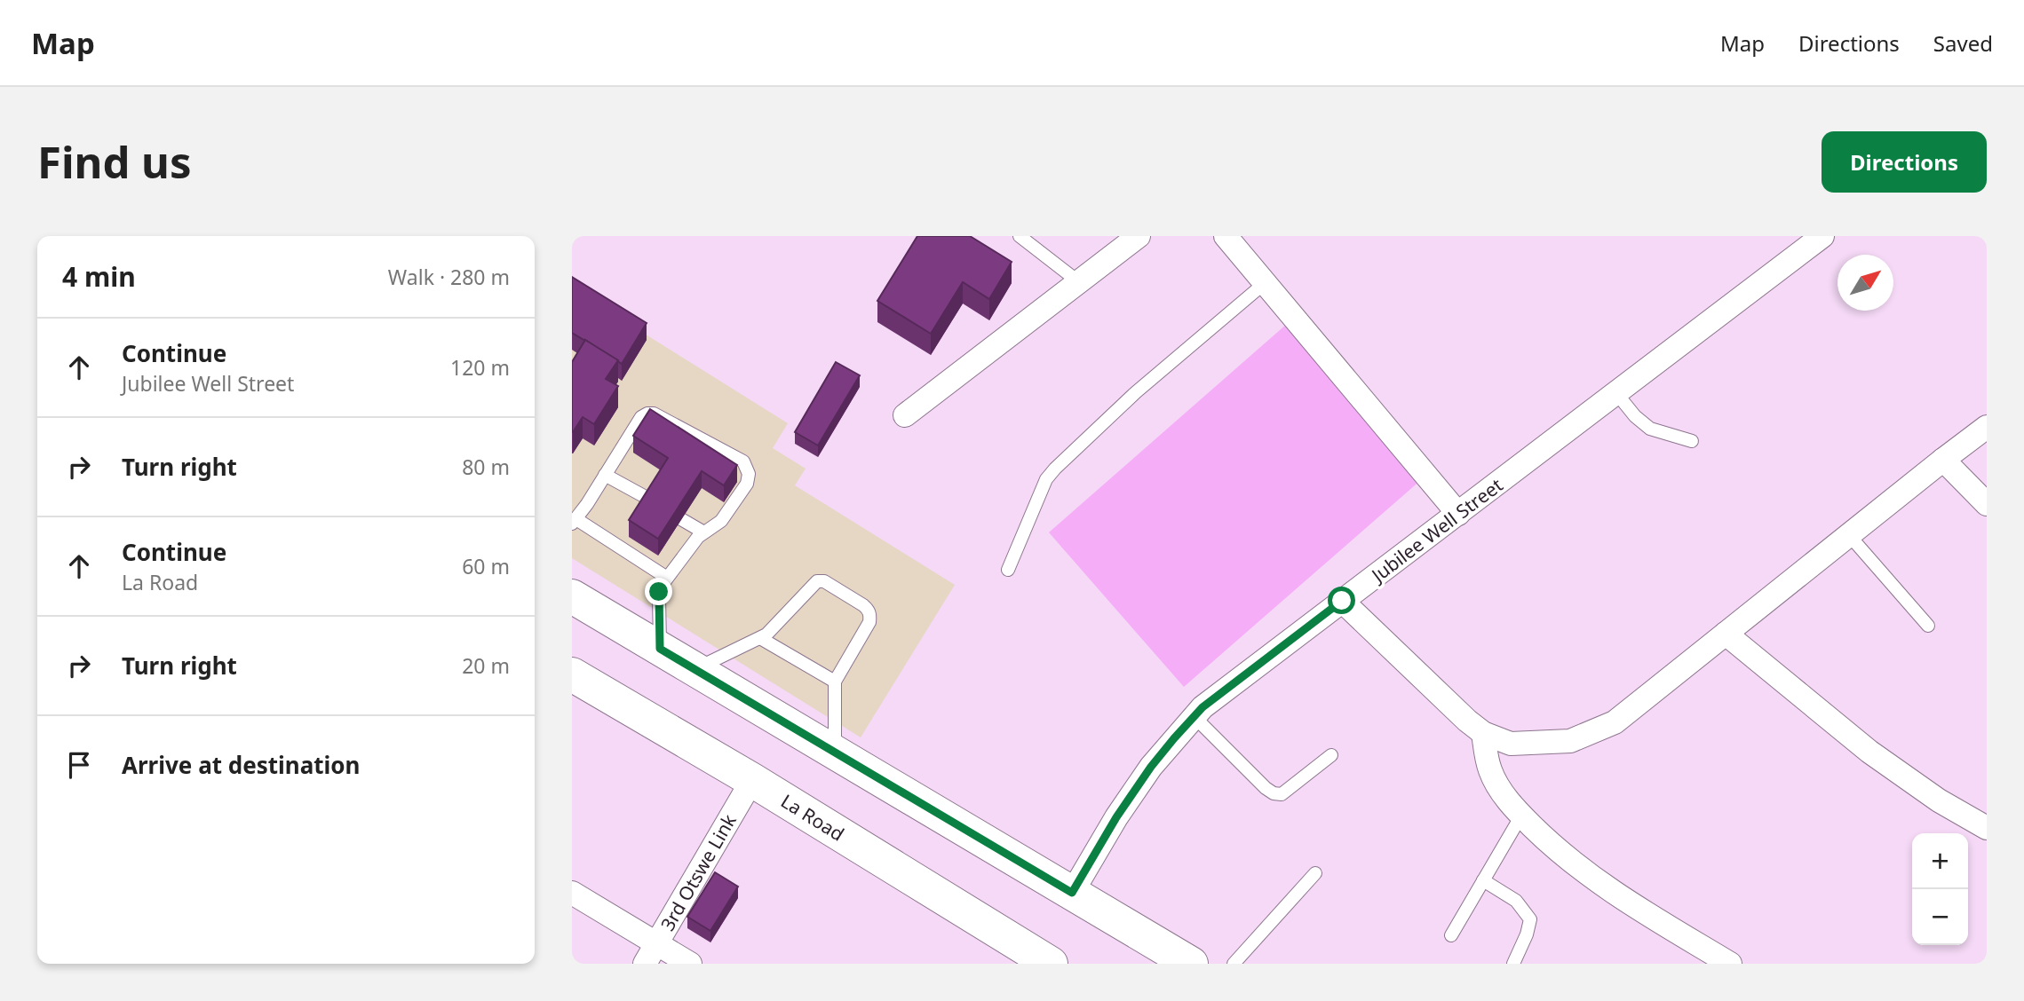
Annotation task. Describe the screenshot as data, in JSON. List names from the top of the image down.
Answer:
{
  "streets": {
    "main road": ["La Road"],
    "street": ["Jubilee Well Street", "3rd Otswe Link"]
  },
  "crossings": [
    ["La Road", "3rd Otswe Link"]
  ],
  "north": "top right",
  "page": {
    "header": "Map",
    "nav": ["Map", "Directions", "Saved"],
    "buttons": "Directions",
    "title": "Find us",
    "heading": ["4 min", "Walk · 280 m"],
    "list": [
      ["Continue", "Jubilee Well Street", "120 m"],
      ["Turn right", "80 m"],
      ["Continue", "La Road", "60 m"],
      ["Turn right", "20 m"],
      "Arrive at destination"
    ],
    "map_buttons": ["+", "−"]
  }
}
